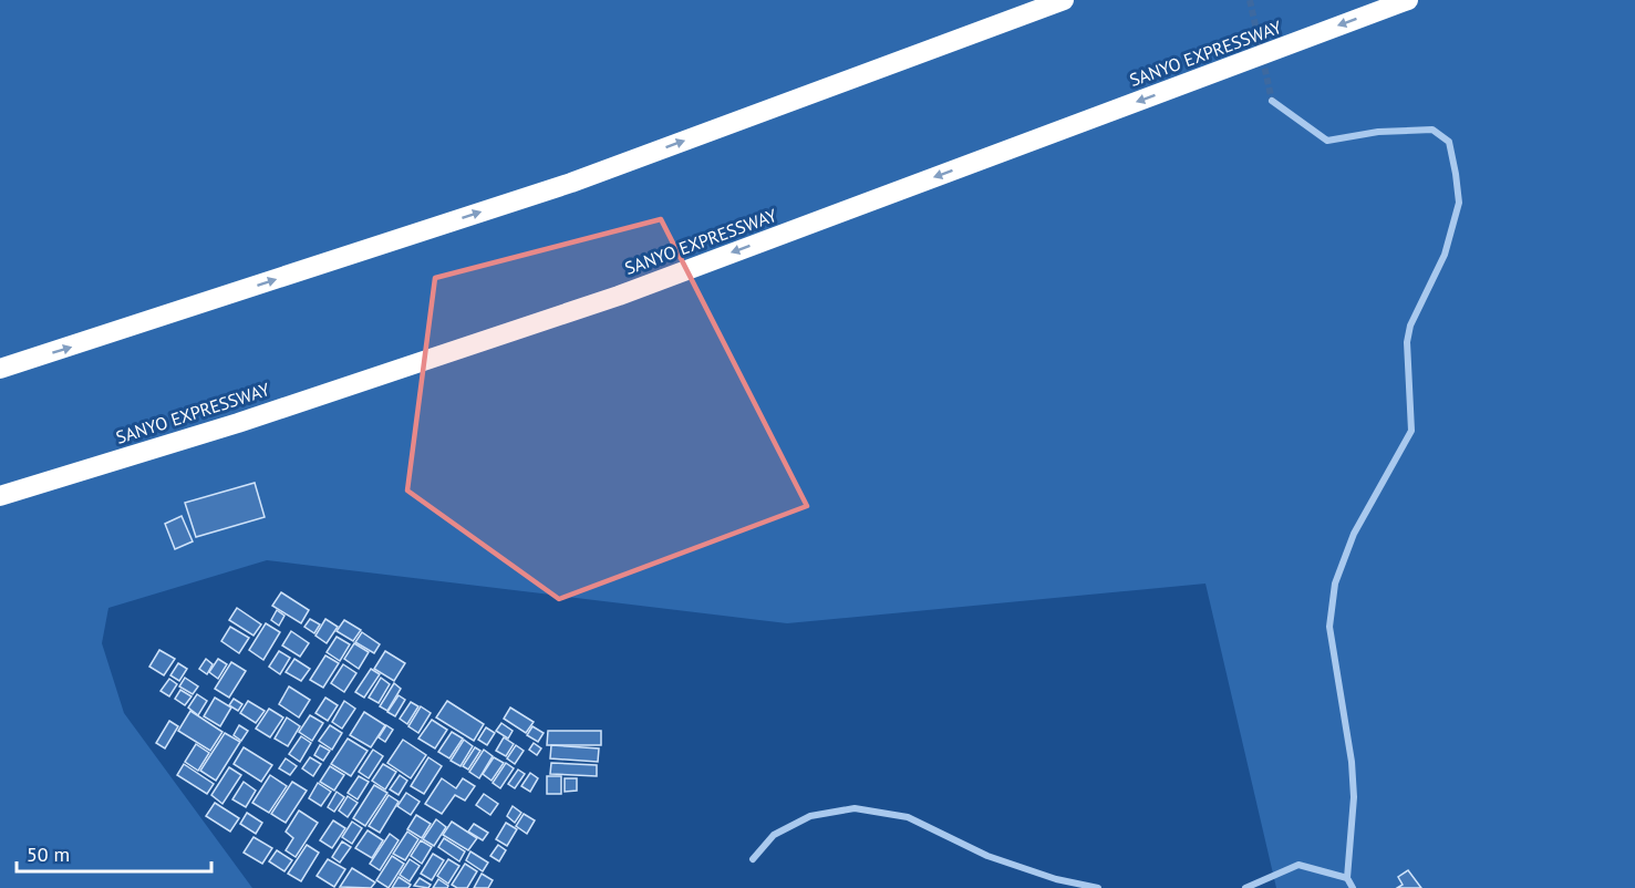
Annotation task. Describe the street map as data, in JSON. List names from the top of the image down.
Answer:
{
  "streets": {
    "highway": ["SANYO EXPRESSWAY"]
  },
  "scale_bar": "50 m"
}
